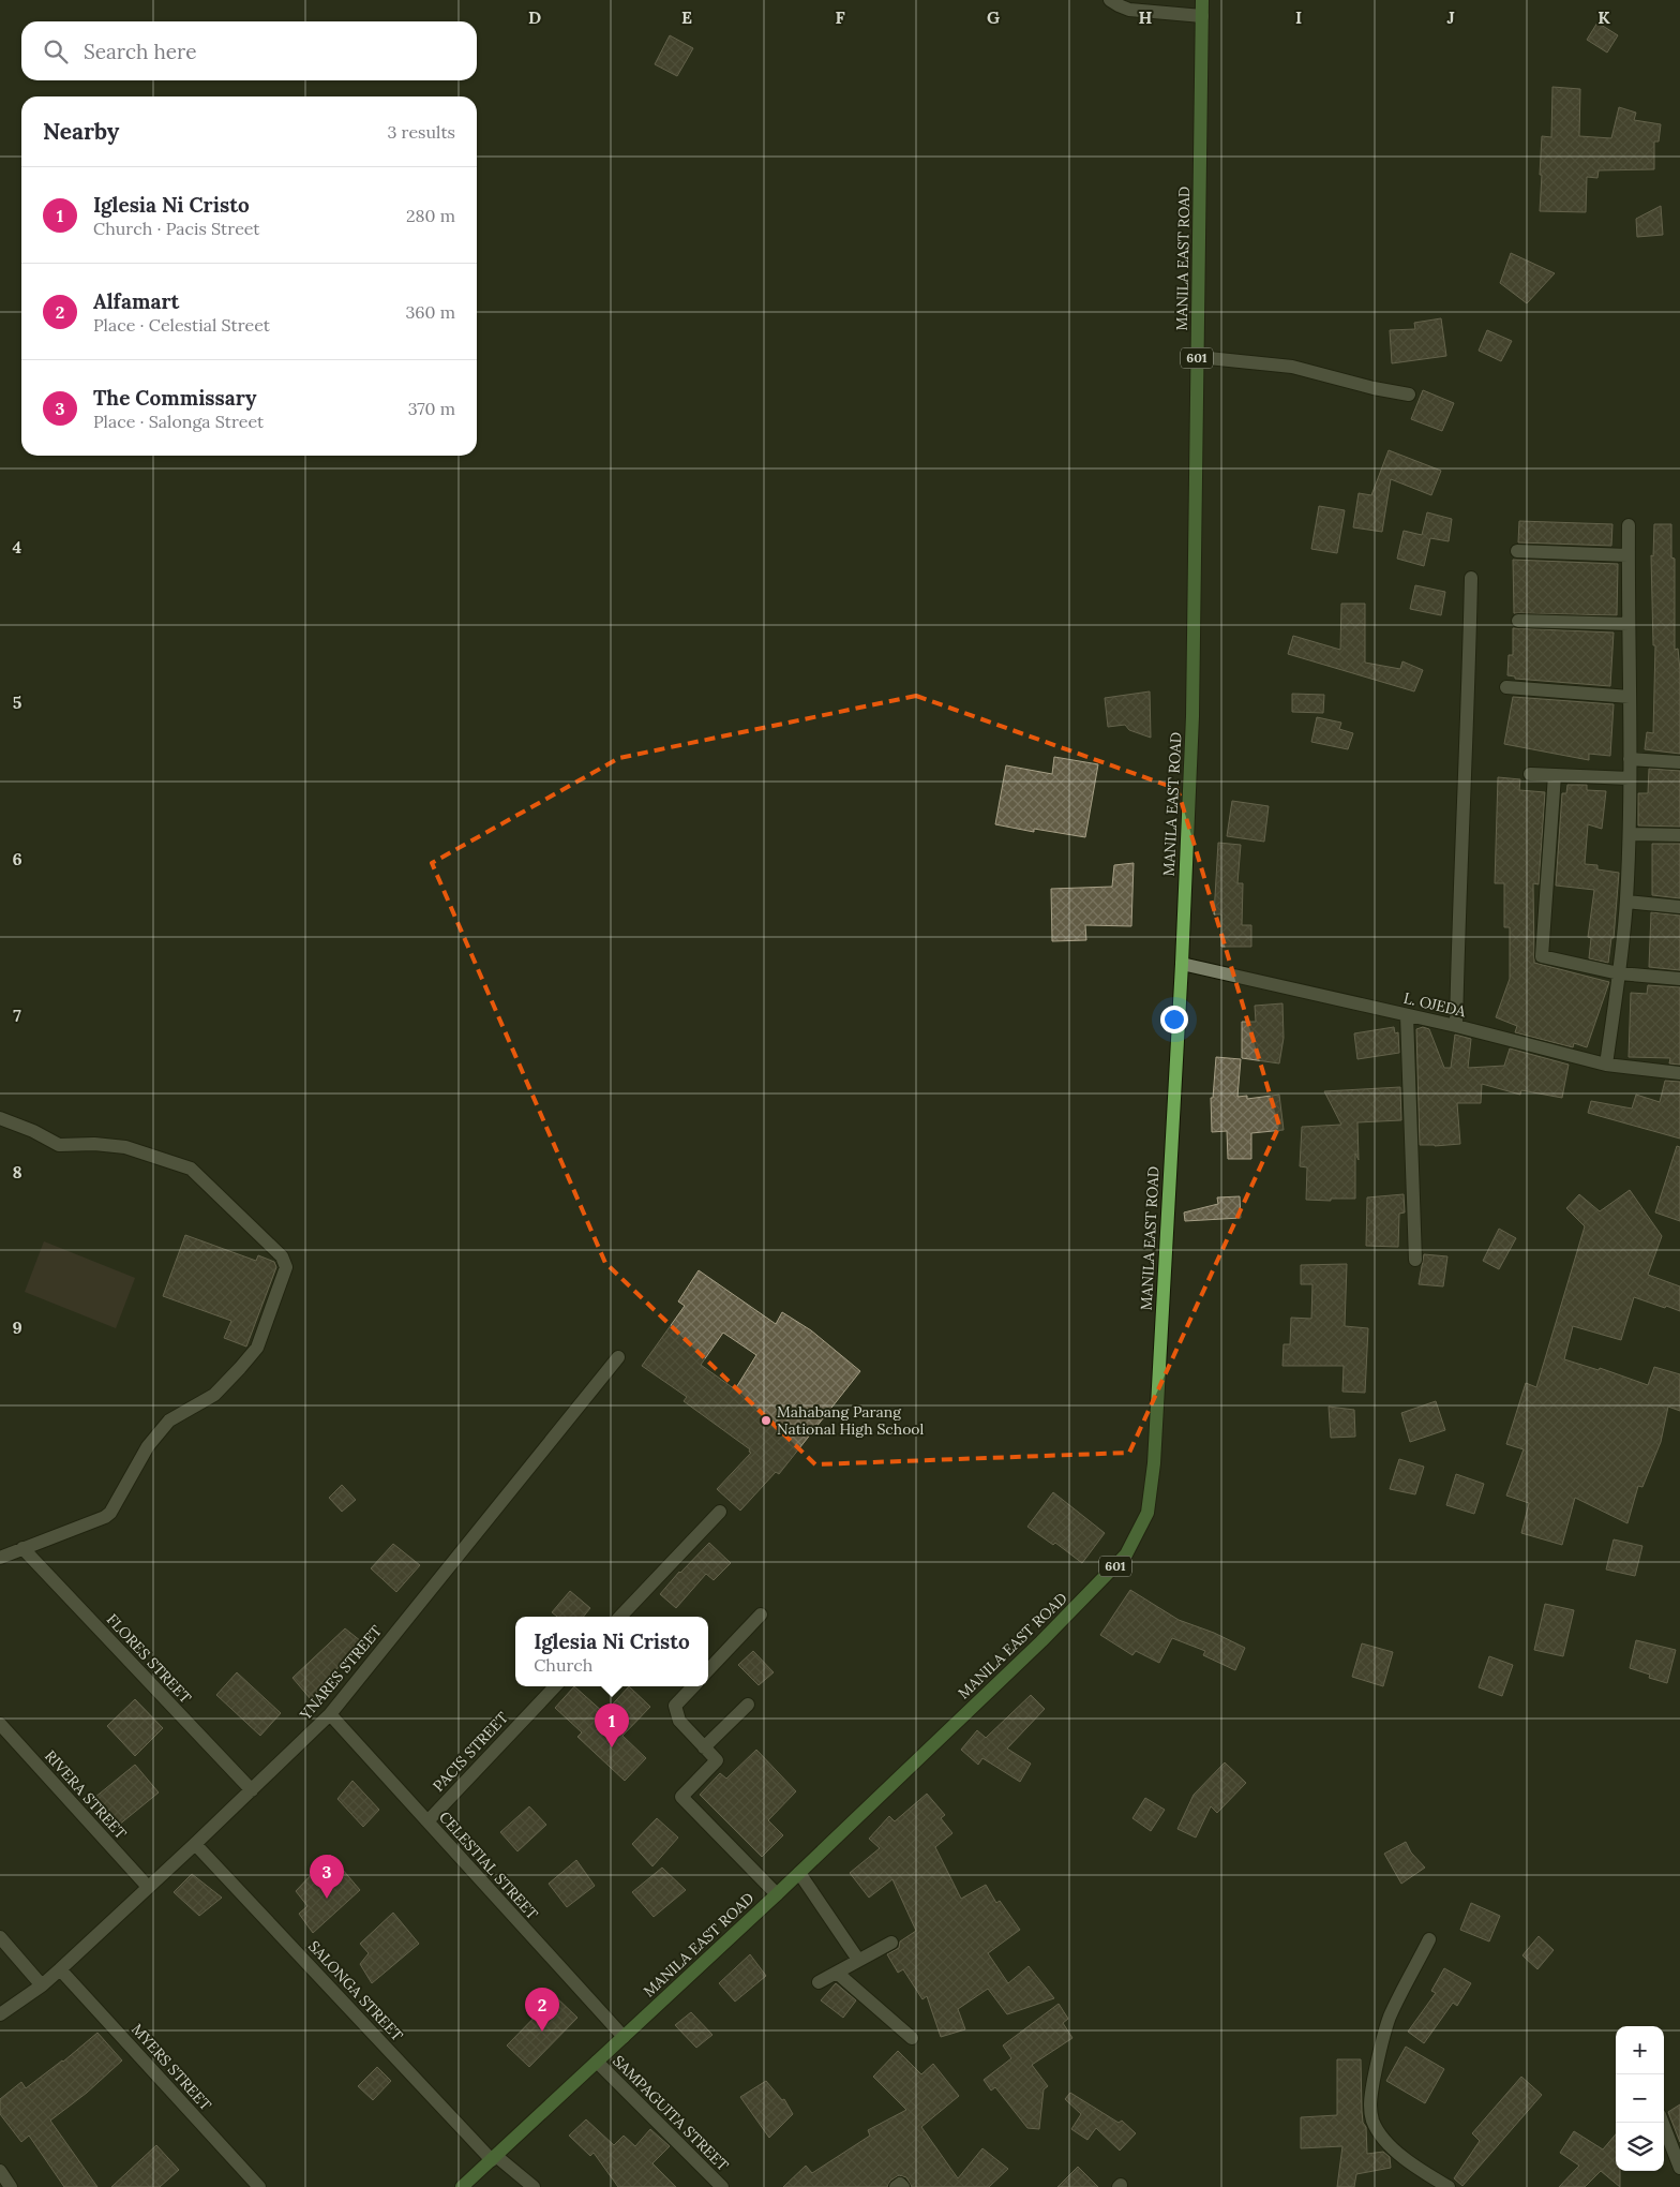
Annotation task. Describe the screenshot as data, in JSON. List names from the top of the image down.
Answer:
{
  "streets": {
    "main road": ["MANILA EAST ROAD", "601"],
    "street": [
      "L. OJEDA",
      "FLORES STREET",
      "YNARES STREET",
      "PACIS STREET",
      "RIVERA STREET",
      "CELESTIAL STREET",
      "SALONGA STREET",
      "MYERS STREET",
      "SAMPAGUITA STREET"
    ]
  },
  "crossings": [
    ["MANILA EAST ROAD", "L. OJEDA"],
    ["MANILA EAST ROAD", "CELESTIAL STREET"],
    ["MANILA EAST ROAD", "SALONGA STREET"],
    ["MANILA EAST ROAD", "SAMPAGUITA STREET"],
    ["FLORES STREET", "YNARES STREET"],
    ["YNARES STREET", "RIVERA STREET"],
    ["YNARES STREET", "CELESTIAL STREET"],
    ["YNARES STREET", "SALONGA STREET"],
    ["YNARES STREET", "MYERS STREET"],
    ["PACIS STREET", "CELESTIAL STREET"]
  ],
  "places": ["Mahabang Parang National High School"],
  "page": {
    "search": "Search here",
    "heading": ["Nearby", "3 results"],
    "list": [
      {
        "mark": "1",
        "name": "Iglesia Ni Cristo",
        "note": "Church · Pacis Street",
        "value": "280 m"
      },
      {
        "mark": "2",
        "name": "Alfamart",
        "note": "Place · Celestial Street",
        "value": "360 m"
      },
      {
        "mark": "3",
        "name": "The Commissary",
        "note": "Place · Salonga Street",
        "value": "370 m"
      }
    ],
    "popup": ["Iglesia Ni Cristo", "Church"],
    "pins": ["1", "3", "2"],
    "map_buttons": ["+", "−"]
  },
  "grid": {
    "columns": [
      "D",
      "E",
      "F",
      "G",
      "H",
      "I",
      "J",
      "K"
    ],
    "rows": [
      "4",
      "5",
      "6",
      "7",
      "8",
      "9"
    ]
  }
}
